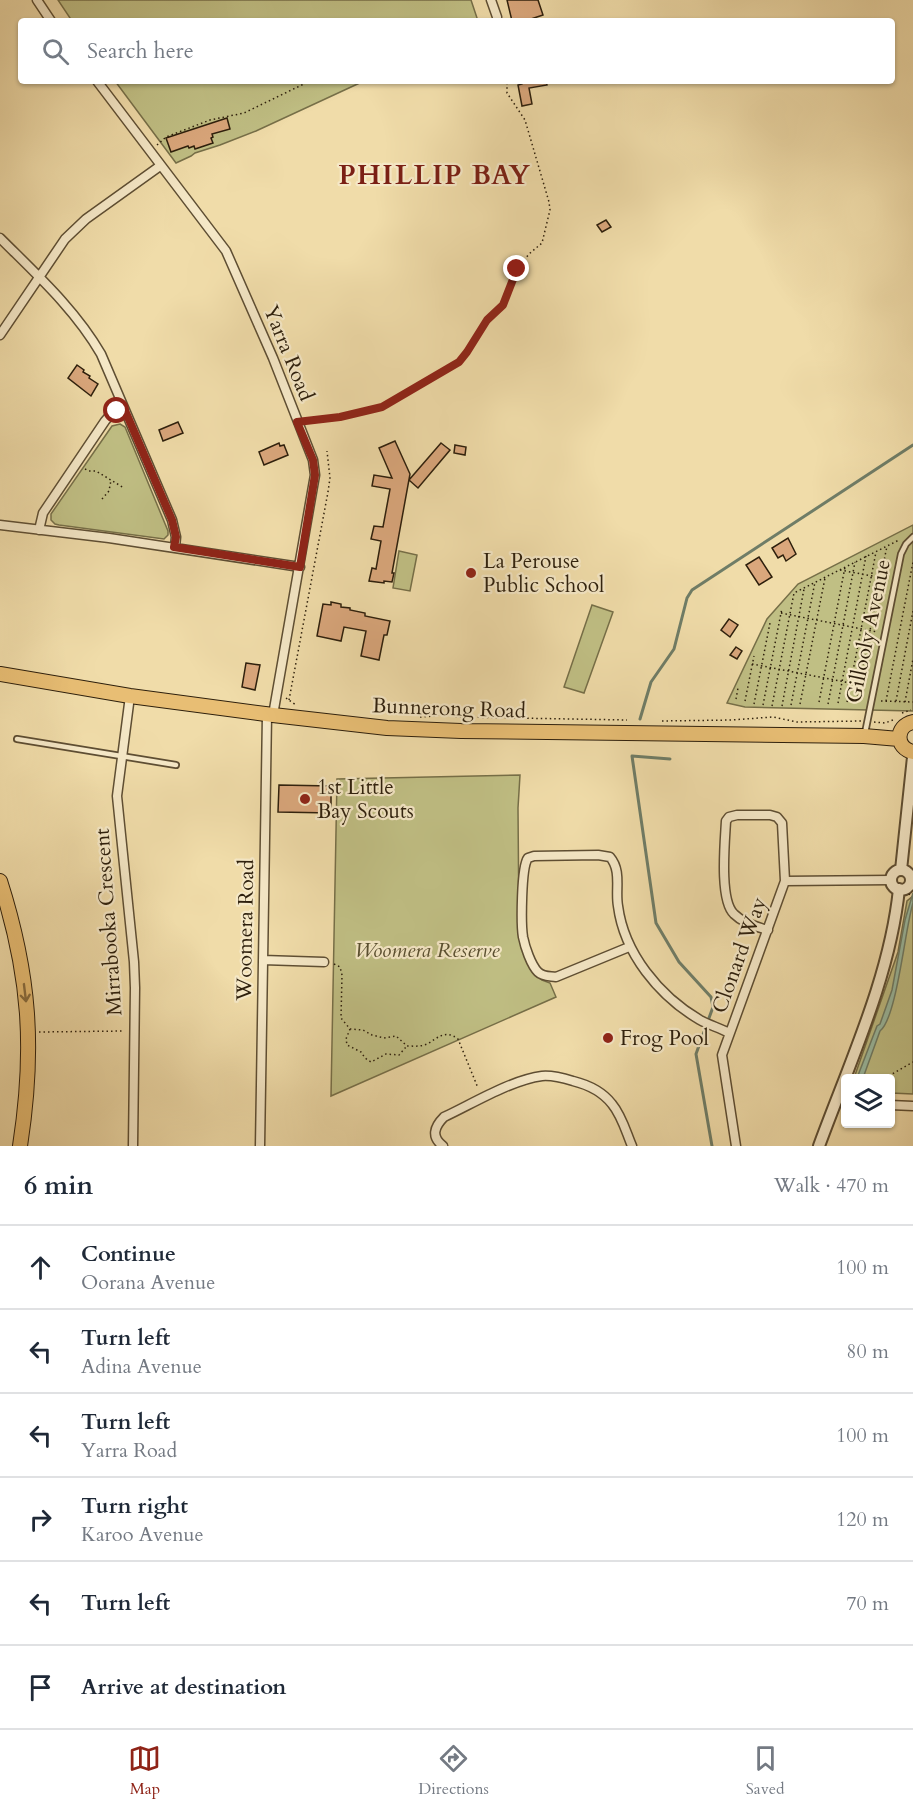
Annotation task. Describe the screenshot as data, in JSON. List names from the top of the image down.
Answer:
{
  "streets": {
    "main road": ["Bunnerong Road"],
    "street": [
      "Yarra Road",
      "Mirrabooka Crescent",
      "Woomera Road",
      "Clonard Way"
    ],
    "lane": ["Gillooly Avenue"]
  },
  "crossings": [
    ["Yarra Road", "Bunnerong Road"],
    ["Yarra Road", "Woomera Road"],
    ["Gillooly Avenue", "Bunnerong Road"],
    ["Bunnerong Road", "Mirrabooka Crescent"],
    ["Bunnerong Road", "Woomera Road"]
  ],
  "districts": ["PHILLIP BAY"],
  "parks": ["Woomera Reserve"],
  "places": ["La Perouse Public School", "1st Little Bay Scouts", "Frog Pool"],
  "page": {
    "search": "Search here",
    "heading": ["6 min", "Walk · 470 m"],
    "list": [
      ["Continue", "Oorana Avenue", "100 m"],
      ["Turn left", "Adina Avenue", "80 m"],
      ["Turn left", "Yarra Road", "100 m"],
      ["Turn right", "Karoo Avenue", "120 m"],
      ["Turn left", "70 m"],
      "Arrive at destination"
    ],
    "nav": ["Map", "Directions", "Saved"]
  }
}
